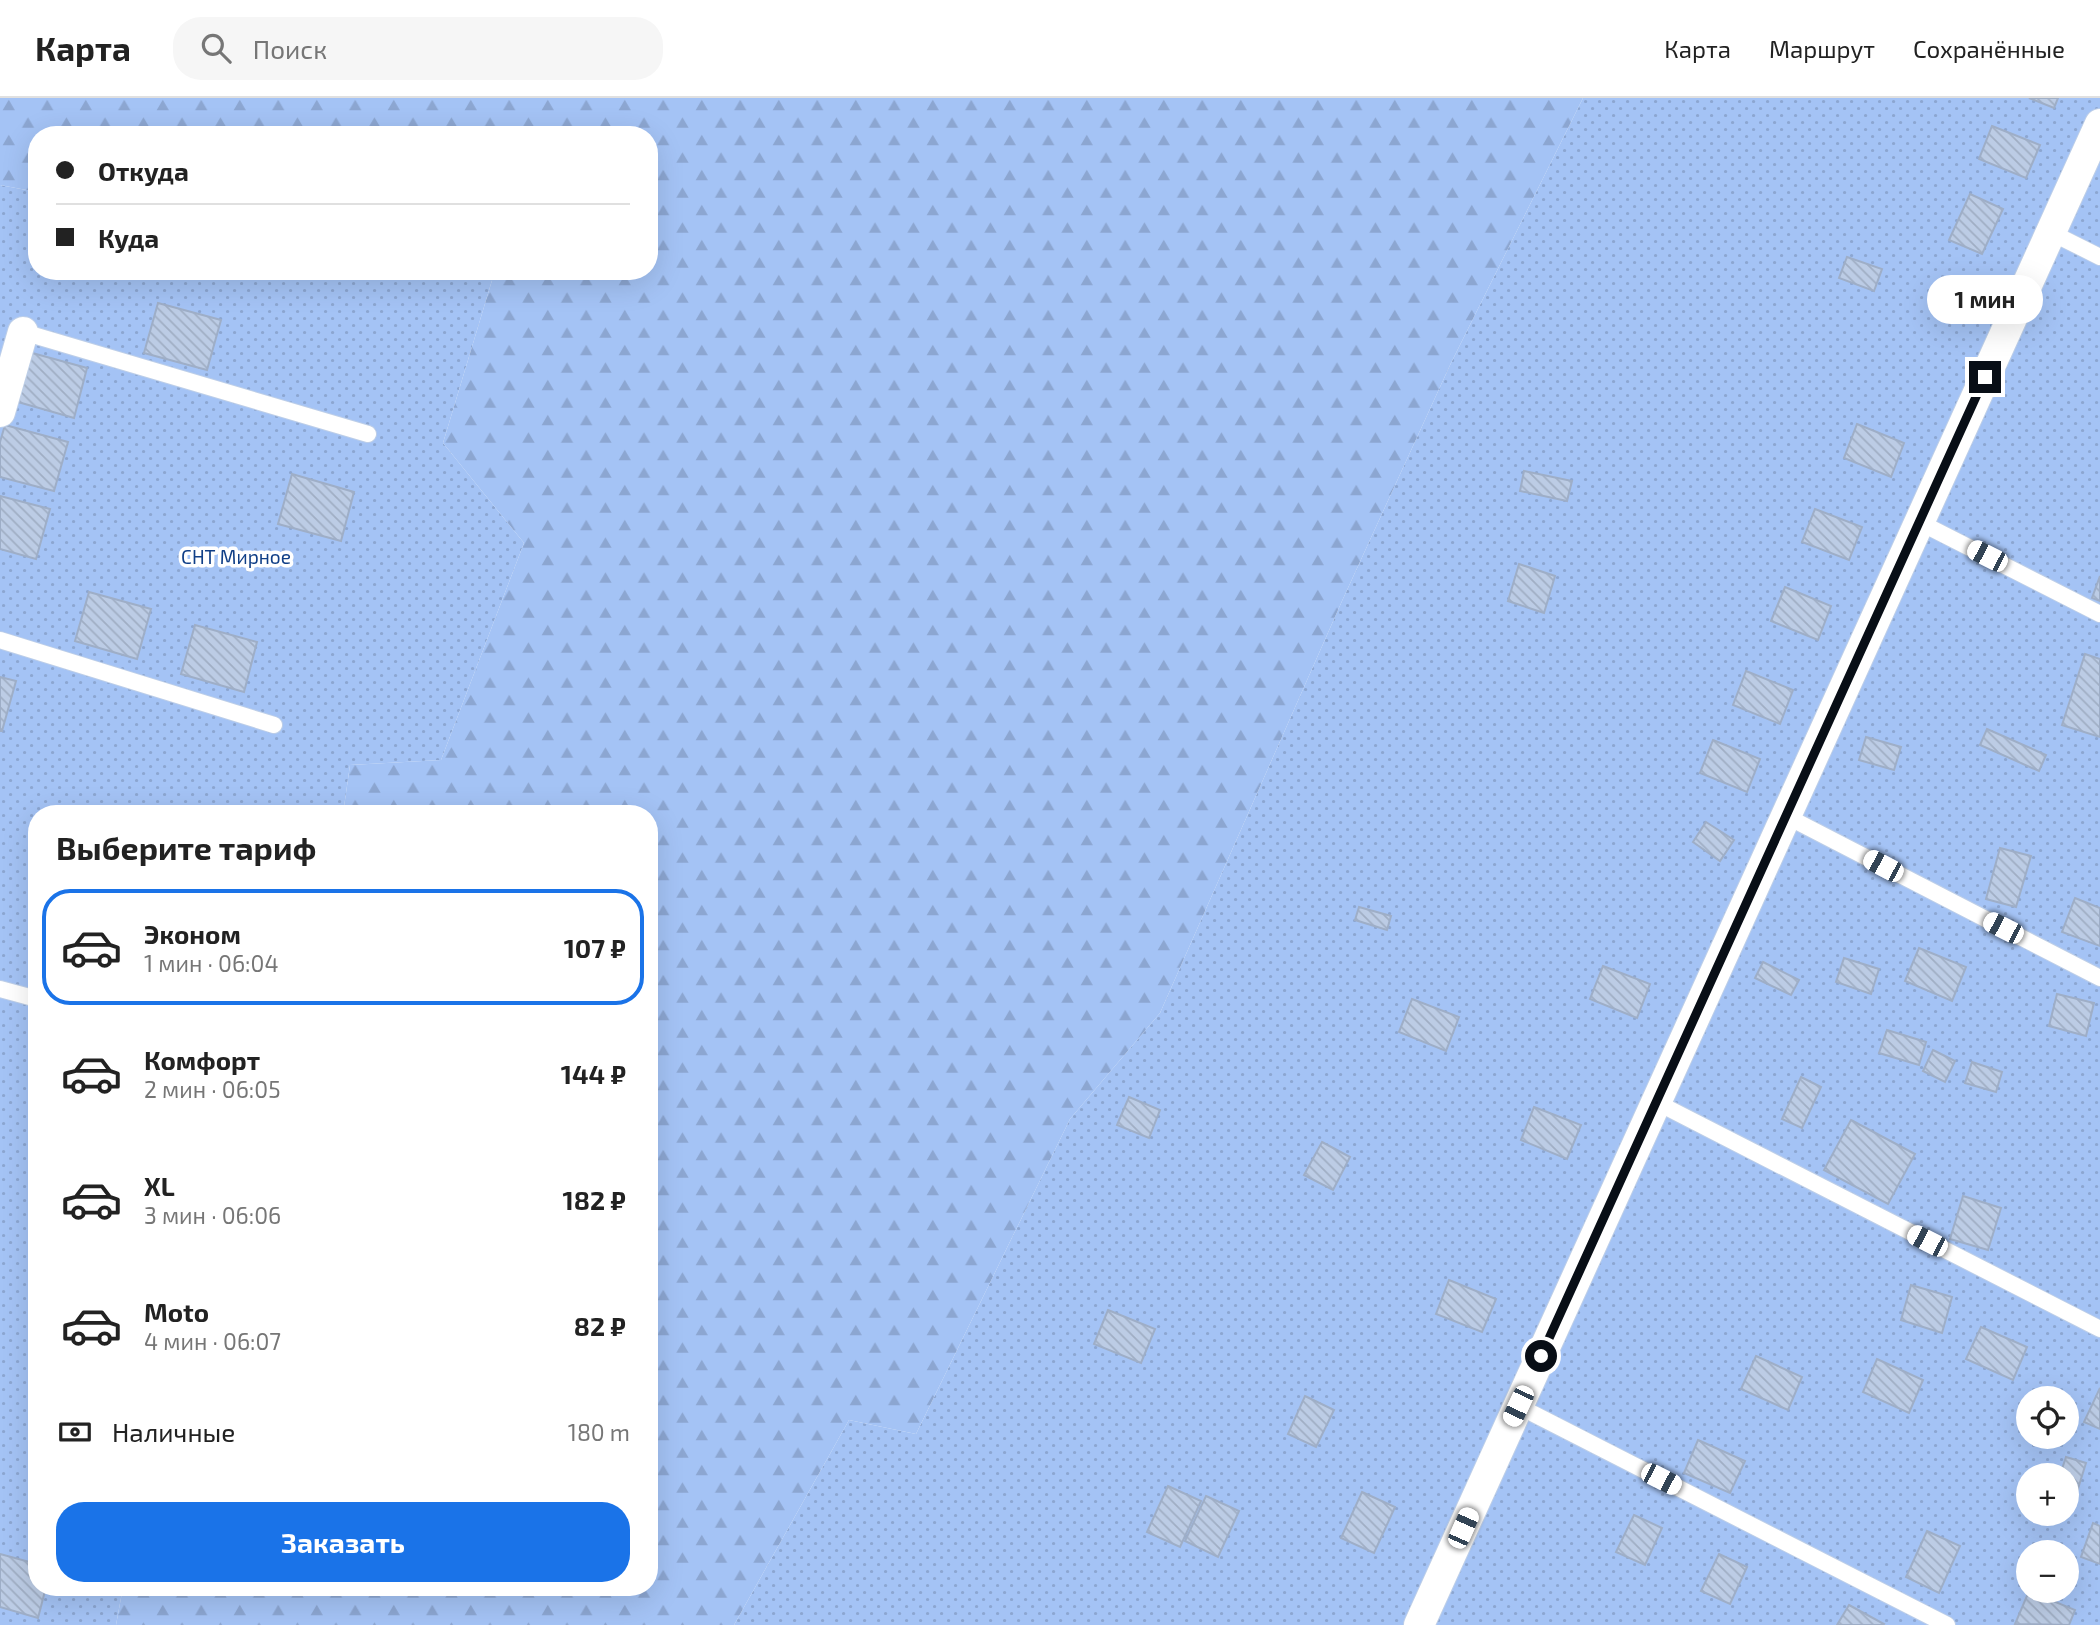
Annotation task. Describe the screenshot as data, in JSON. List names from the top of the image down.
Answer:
{
  "parks": ["СНТ Мирное"],
  "page": {
    "header": "Карта",
    "search": "Поиск",
    "nav": ["Карта", "Маршрут", "Сохранённые"],
    "banner": ["Откуда", "Куда"],
    "bubble": "1 мин",
    "heading": "Выберите тариф",
    "list": [
      {
        "name": "Эконом",
        "note": "1 мин · 06:04",
        "value": "107 ₽"
      },
      {
        "name": "Комфорт",
        "note": "2 мин · 06:05",
        "value": "144 ₽"
      },
      {
        "name": "XL",
        "note": "3 мин · 06:06",
        "value": "182 ₽"
      },
      {
        "name": "Moto",
        "note": "4 мин · 06:07",
        "value": "82 ₽"
      }
    ],
    "map_buttons": ["+", "−"],
    "pay": ["Наличные", "180 m"],
    "buttons": "Заказать"
  }
}
